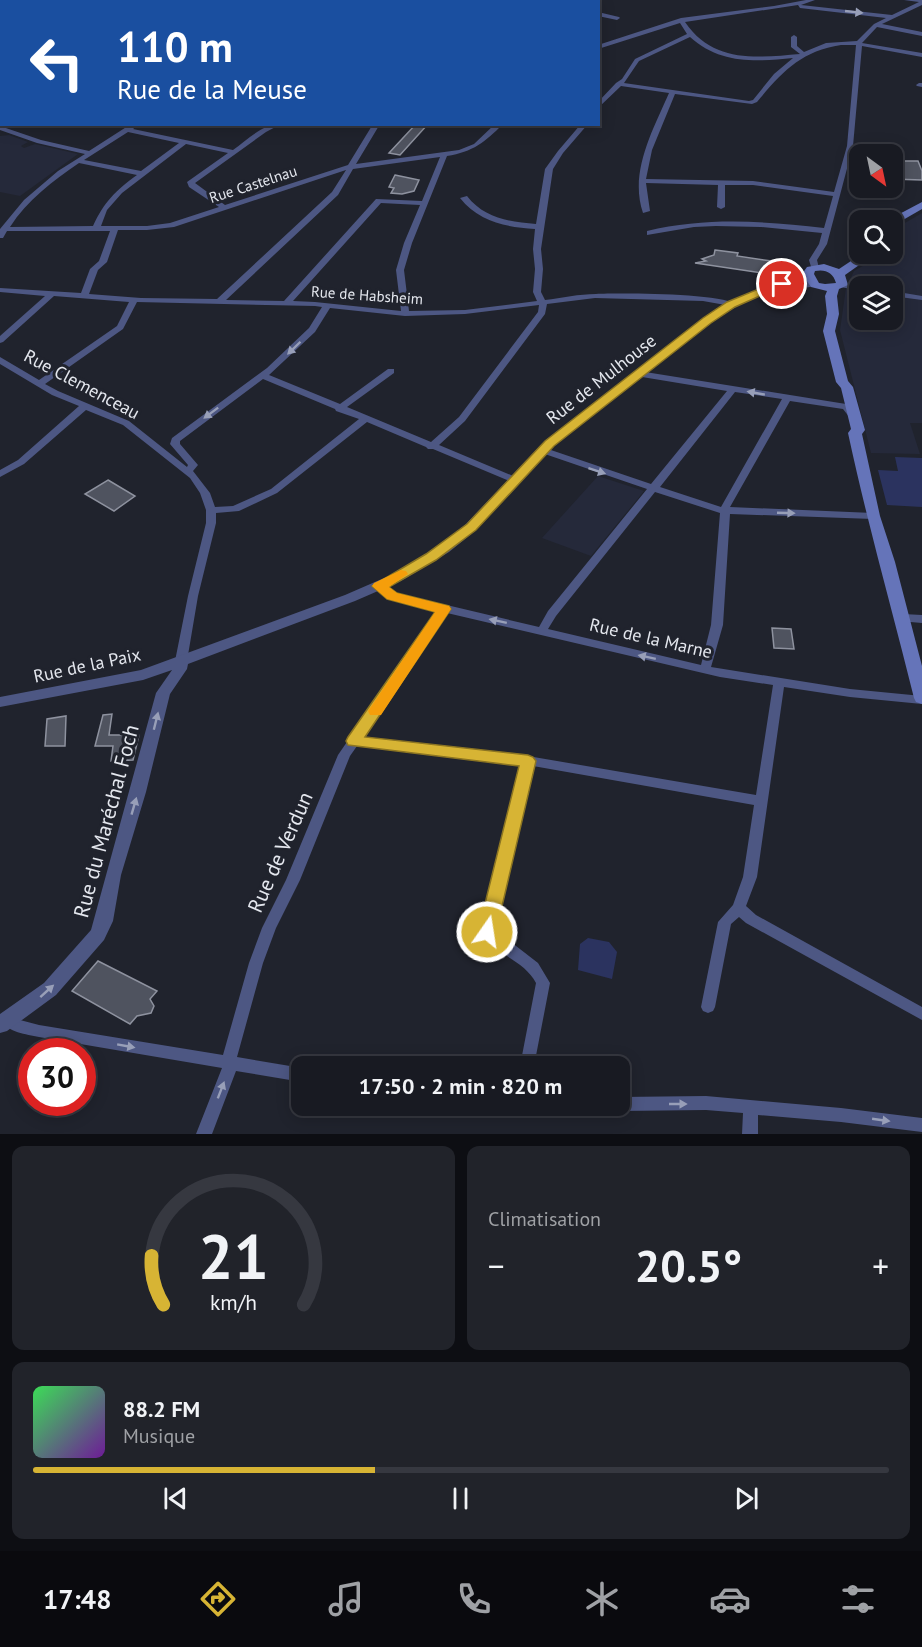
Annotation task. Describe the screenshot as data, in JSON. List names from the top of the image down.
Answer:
{
  "streets": {
    "street": [
      "Rue Castelnau",
      "Rue de Habsheim",
      "Rue de Mulhouse",
      "Rue Clemenceau",
      "Rue de la Marne",
      "Rue de la Paix",
      "Rue du Maréchal Foch",
      "Rue de Verdun"
    ]
  },
  "crossings": [
    ["Rue de Habsheim", "Rue de Mulhouse"],
    ["Rue de Mulhouse", "Rue de la Marne"],
    ["Rue de Mulhouse", "Rue de la Paix"],
    ["Rue de Mulhouse", "Rue du Maréchal Foch"],
    ["Rue de la Marne", "Rue de Verdun"],
    ["Rue de la Paix", "Rue du Maréchal Foch"]
  ],
  "one_way": ["Rue de la Marne", "Rue du Maréchal Foch"],
  "north": "bottom right",
  "page": {
    "turn": ["110 m", "Rue de la Meuse"],
    "limit": "30",
    "trip": "17:50 · 2 min · 820 m",
    "tile": "Climatisation",
    "heat": ["−", "20.5°", "+"],
    "song": ["88.2 FM", "Musique"],
    "tabs": "17:48",
    "gauge": ["21", "km/h"]
  }
}
